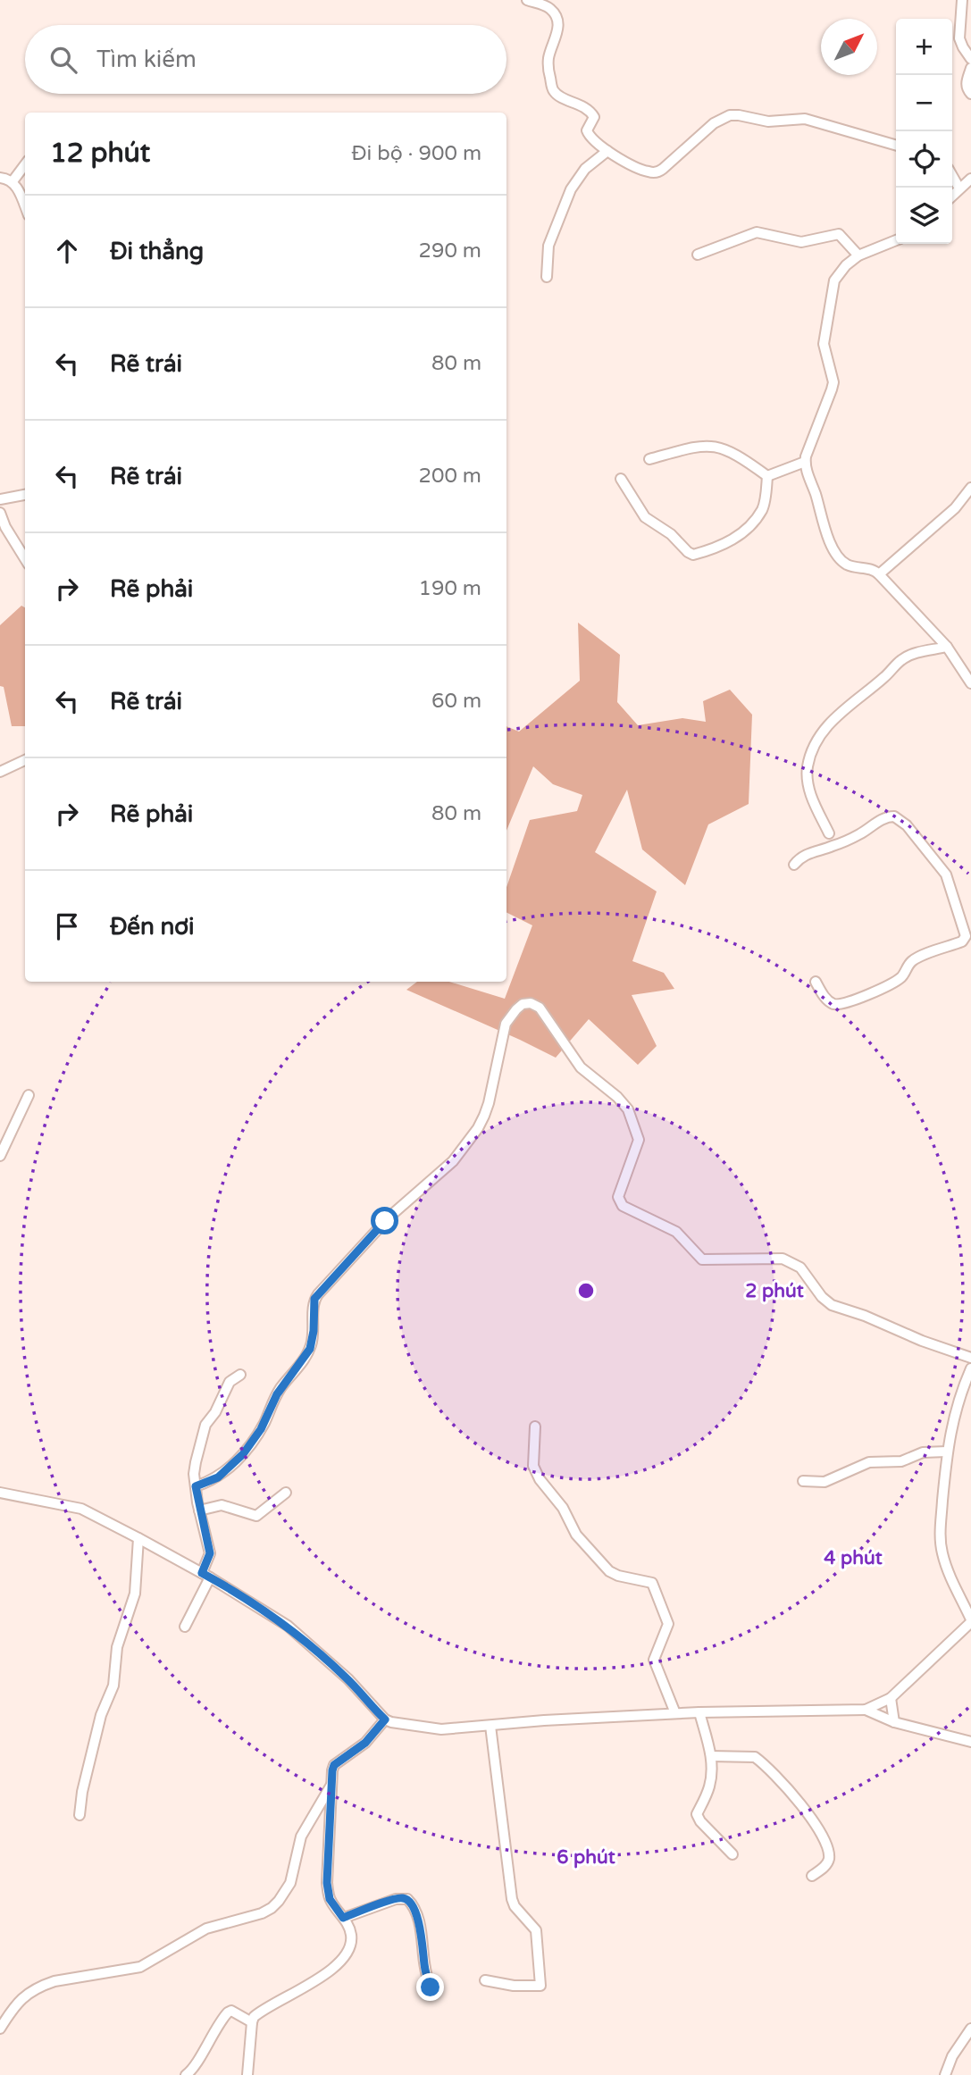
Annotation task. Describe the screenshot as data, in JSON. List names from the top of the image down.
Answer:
{
  "north": "top right",
  "page": {
    "map_buttons": ["+", "−"],
    "search": "Tìm kiếm",
    "heading": ["12 phút", "Đi bộ · 900 m"],
    "list": [
      ["Đi thẳng", "290 m"],
      ["Rẽ trái", "80 m"],
      ["Rẽ trái", "200 m"],
      ["Rẽ phải", "190 m"],
      ["Rẽ trái", "60 m"],
      ["Rẽ phải", "80 m"],
      "Đến nơi"
    ]
  },
  "rings": ["2 phút", "4 phút", "6 phút"]
}
